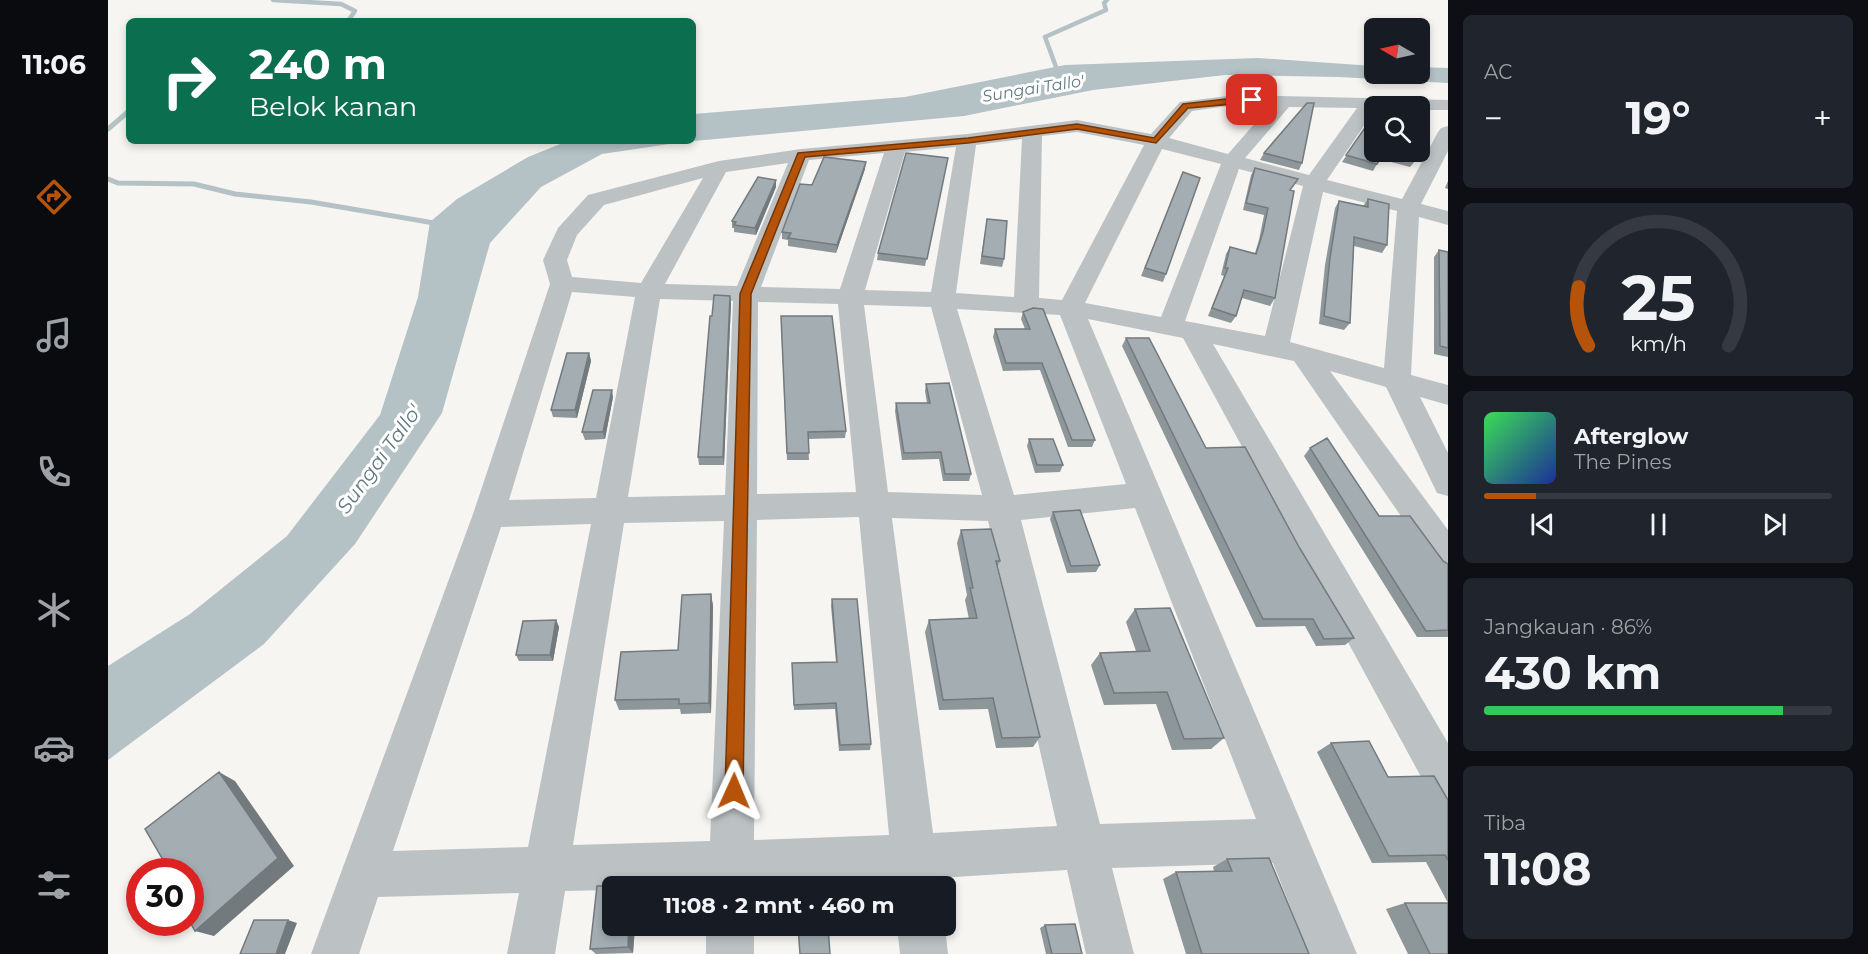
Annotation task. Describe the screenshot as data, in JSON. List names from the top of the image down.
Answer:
{
  "water": ["Sungai Tallo'"],
  "north": "left",
  "page": {
    "tabs": "11:06",
    "tile": [
      "AC",
      ["Jangkauan · 86%", "430 km"],
      ["Tiba", "11:08"]
    ],
    "turn": ["240 m", "Belok kanan"],
    "heat": ["−", "19°", "+"],
    "song": ["Afterglow", "The Pines"],
    "limit": "30",
    "trip": "11:08 · 2 mnt · 460 m",
    "gauge": ["25", "km/h"]
  }
}
